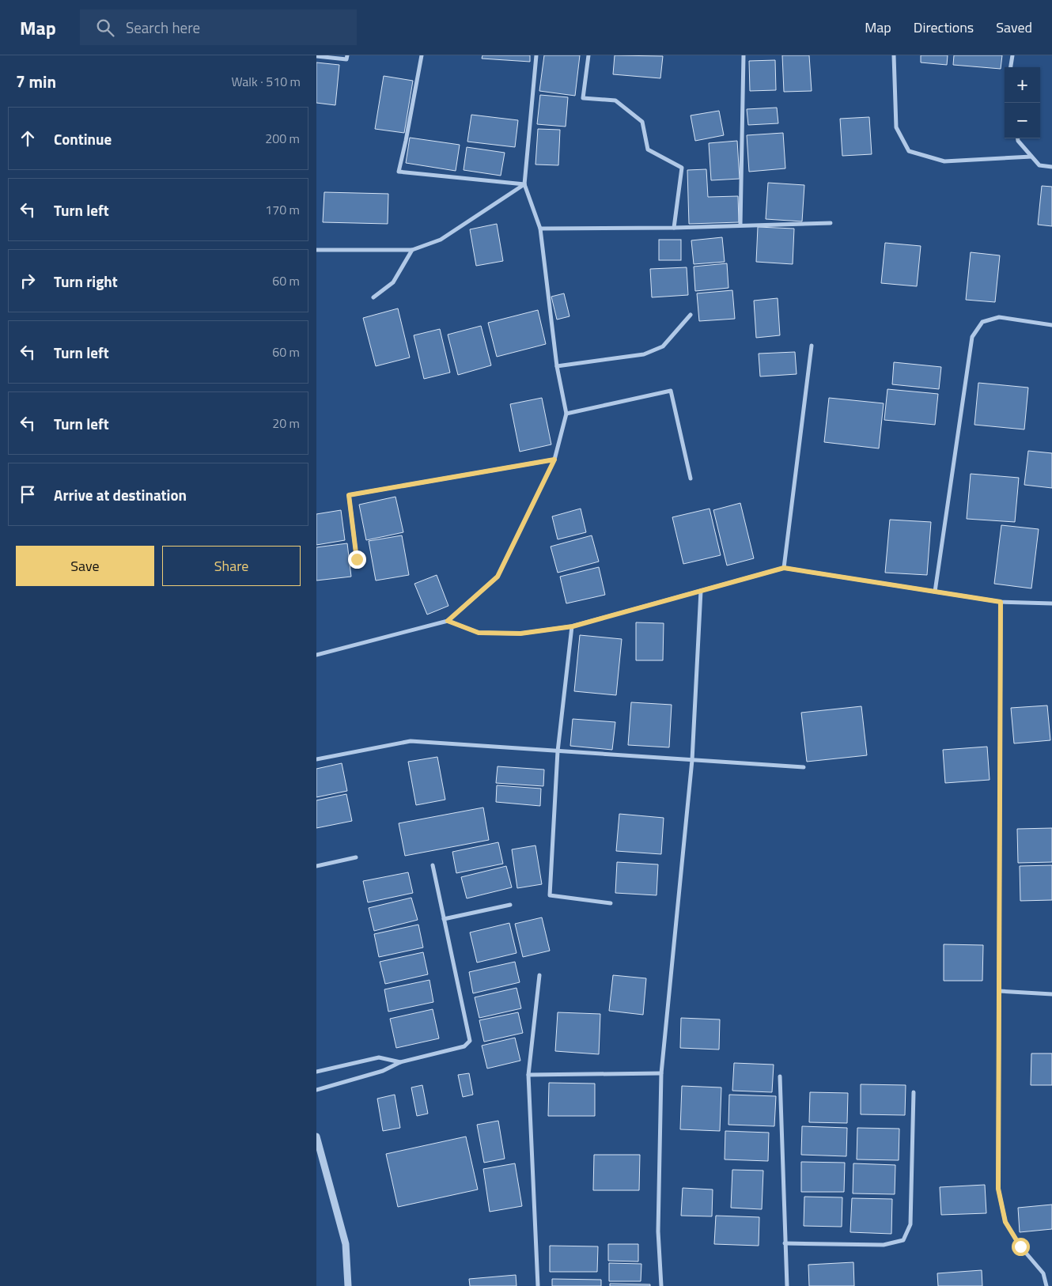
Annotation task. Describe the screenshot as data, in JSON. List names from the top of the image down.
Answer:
{
  "page": {
    "header": "Map",
    "search": "Search here",
    "nav": ["Map", "Directions", "Saved"],
    "heading": ["7 min", "Walk · 510 m"],
    "map_buttons": ["+", "−"],
    "list": [
      ["Continue", "200 m"],
      ["Turn left", "170 m"],
      ["Turn right", "60 m"],
      ["Turn left", "60 m"],
      ["Turn left", "20 m"],
      "Arrive at destination"
    ],
    "buttons": ["Save", "Share"]
  }
}
